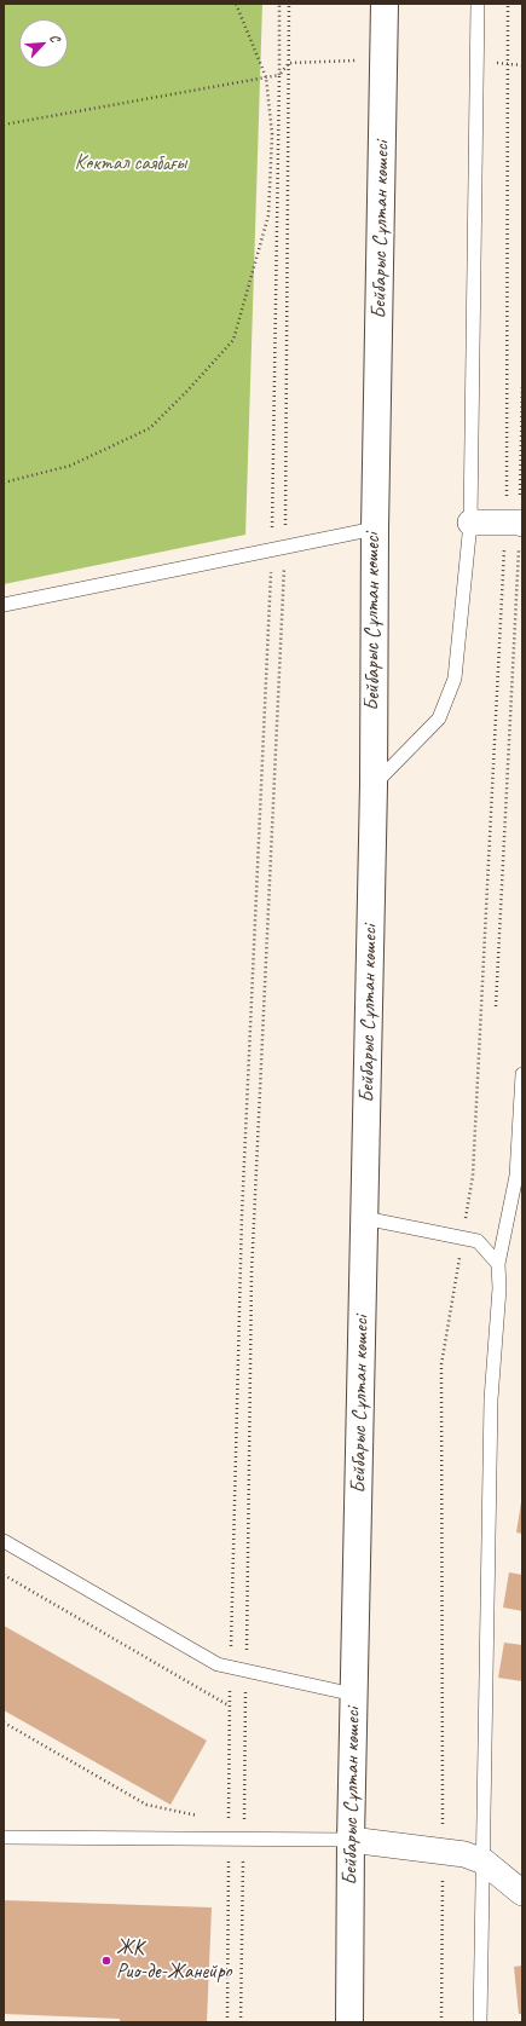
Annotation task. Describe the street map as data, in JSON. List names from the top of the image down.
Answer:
{
  "streets": {
    "street": ["Бейбарыс Сұлтан көшесі"]
  },
  "parks": ["Көктал саябағы"],
  "places": ["ЖК Рио-де-Жанейро"],
  "north": "top right"
}
